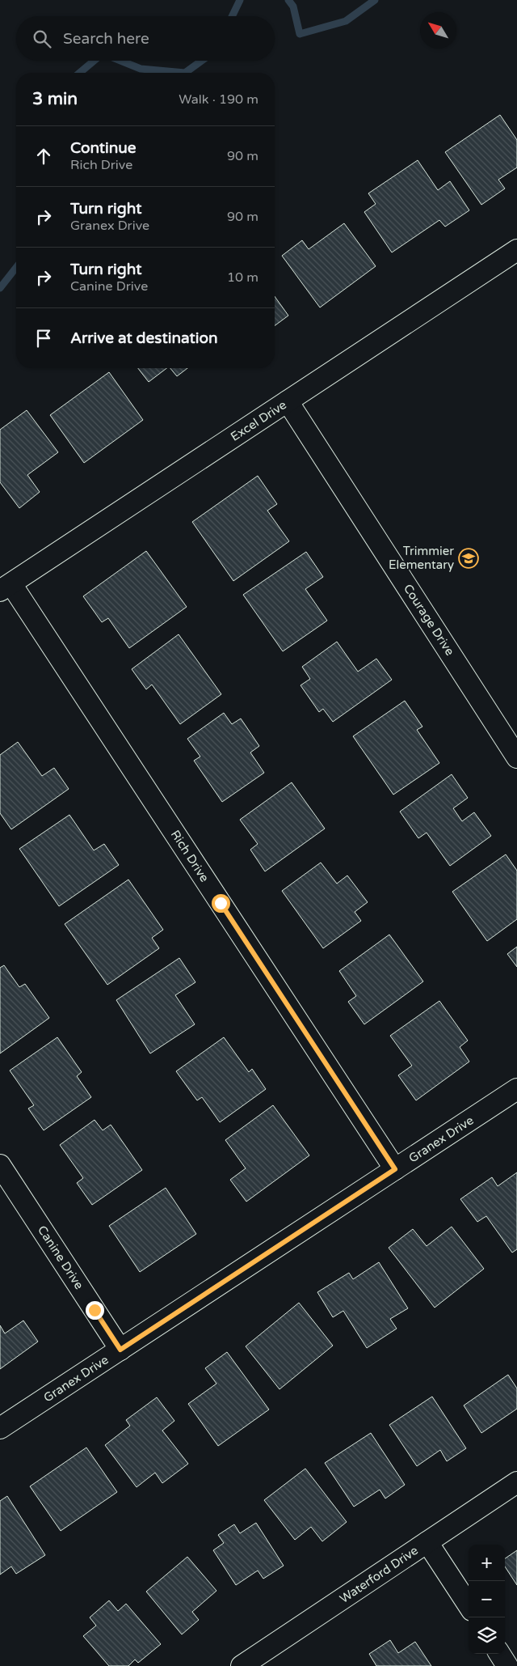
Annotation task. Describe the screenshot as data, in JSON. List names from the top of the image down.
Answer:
{
  "streets": {
    "street": [
      "Excel Drive",
      "Courage Drive",
      "Rich Drive",
      "Granex Drive",
      "Canine Drive",
      "Waterford Drive"
    ]
  },
  "crossings": [
    ["Excel Drive", "Courage Drive"],
    ["Excel Drive", "Rich Drive"],
    ["Rich Drive", "Granex Drive"],
    ["Granex Drive", "Canine Drive"]
  ],
  "places": {
    "school or university": ["Trimmier Elementary"]
  },
  "north": "top left",
  "page": {
    "search": "Search here",
    "heading": ["3 min", "Walk · 190 m"],
    "list": [
      ["Continue", "Rich Drive", "90 m"],
      ["Turn right", "Granex Drive", "90 m"],
      ["Turn right", "Canine Drive", "10 m"],
      "Arrive at destination"
    ],
    "map_buttons": ["+", "−"]
  }
}
